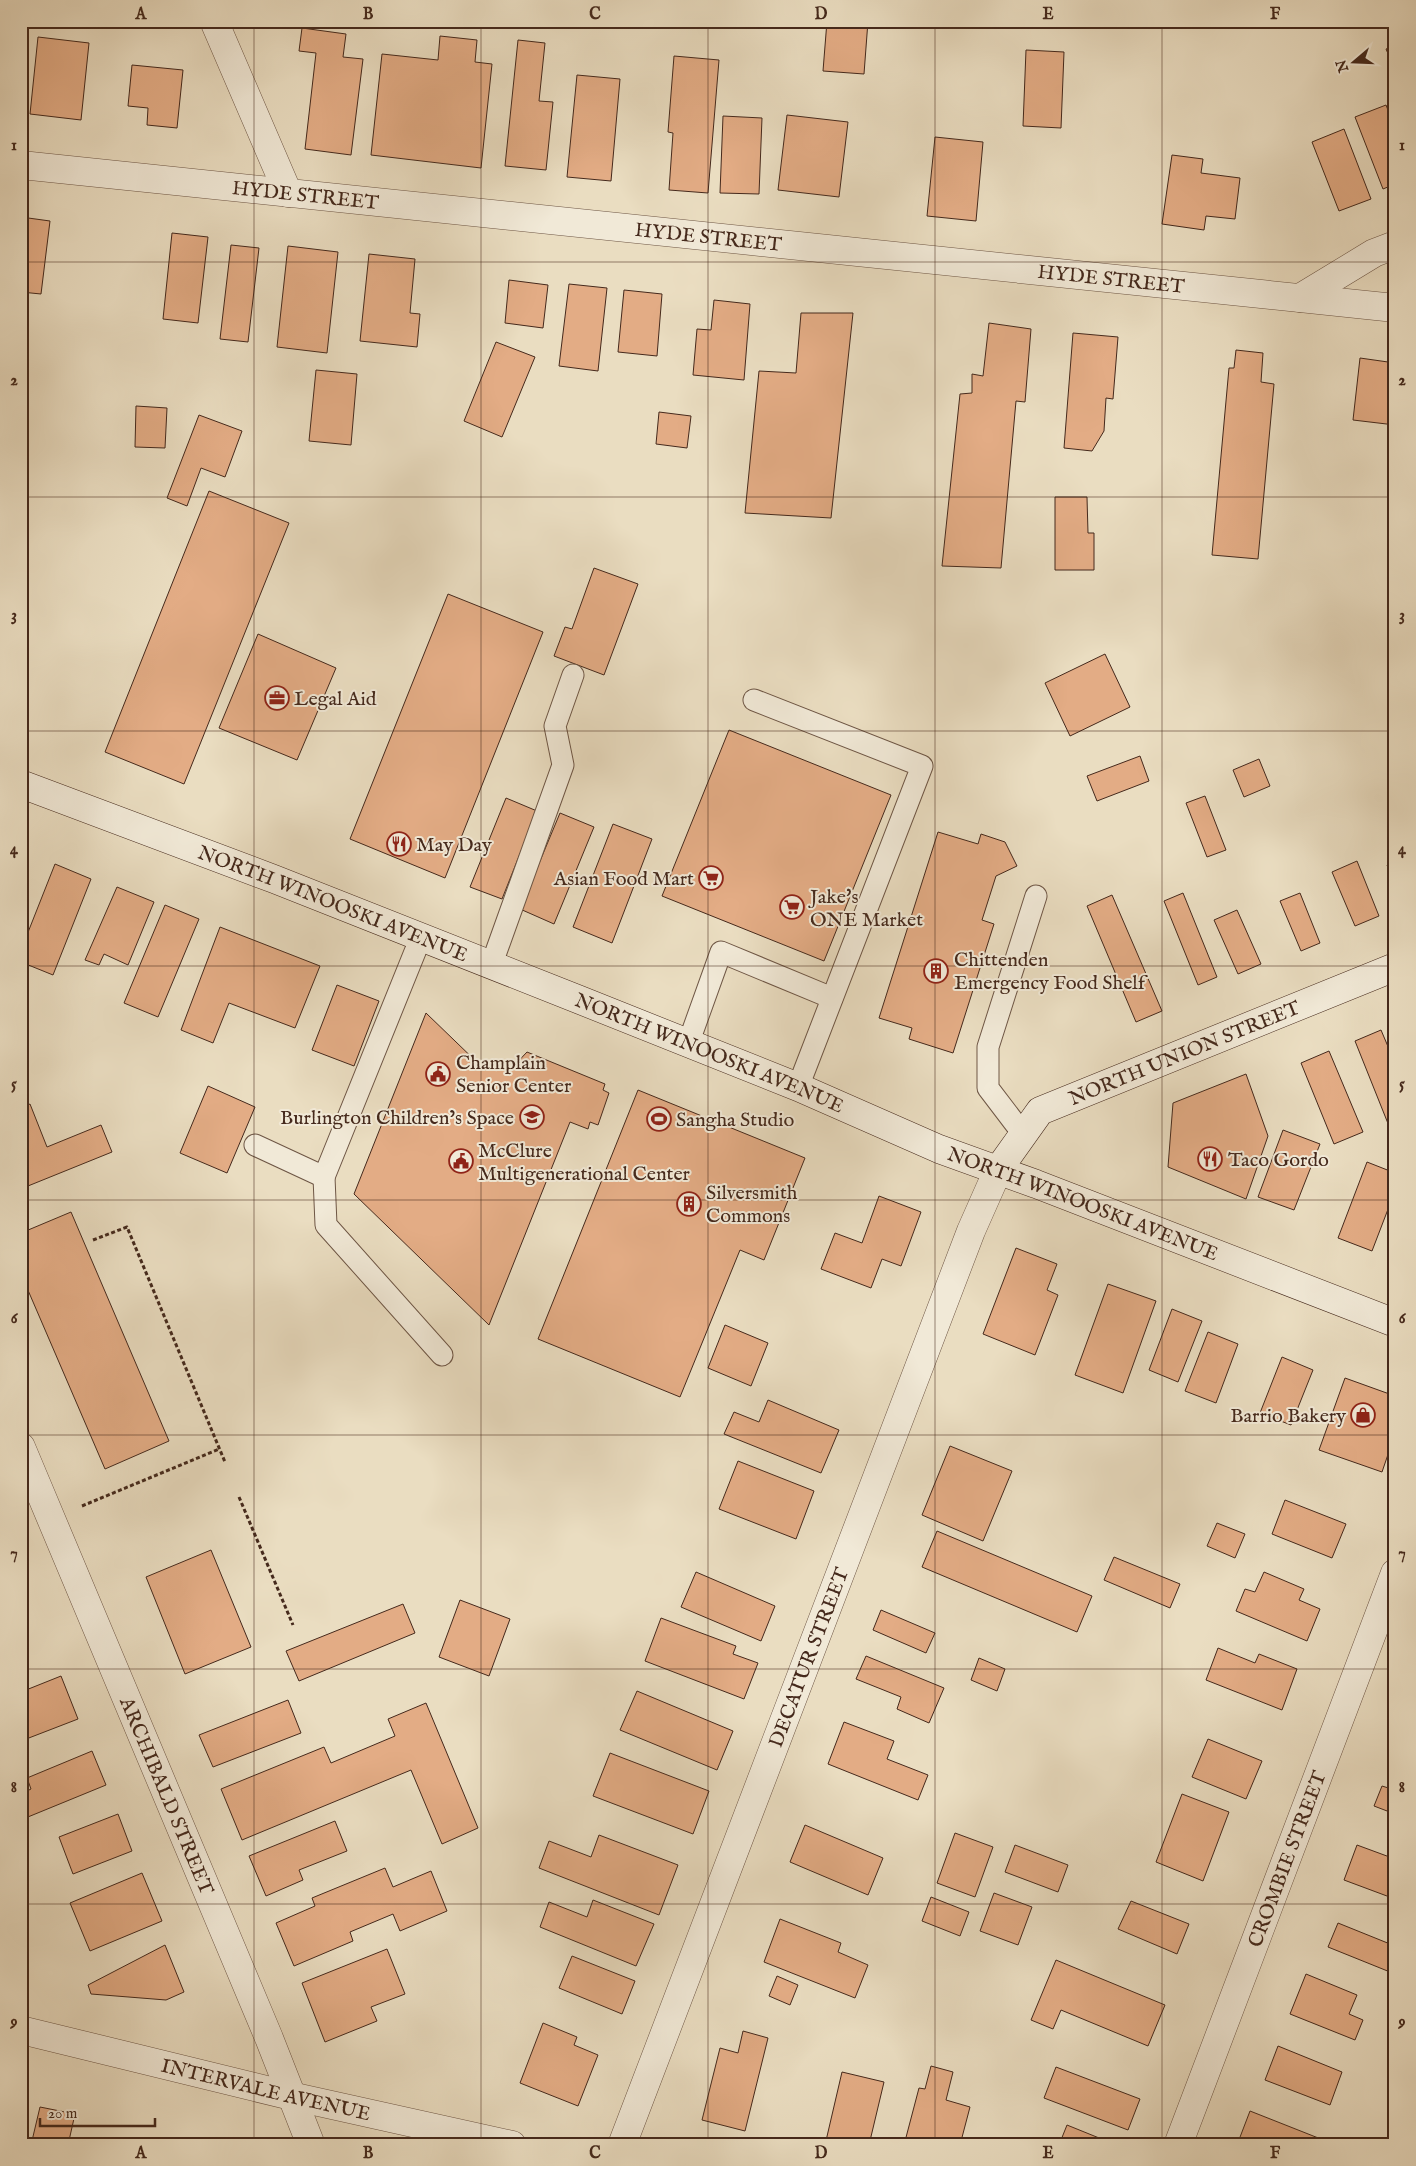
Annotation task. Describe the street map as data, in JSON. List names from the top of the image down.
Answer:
{
  "streets": {
    "street": [
      "HYDE STREET",
      "NORTH WINOOSKI AVENUE",
      "NORTH UNION STREET",
      "DECATUR STREET",
      "ARCHIBALD STREET",
      "CROMBIE STREET",
      "INTERVALE AVENUE"
    ]
  },
  "crossings": [
    ["NORTH WINOOSKI AVENUE", "NORTH UNION STREET"],
    ["NORTH WINOOSKI AVENUE", "DECATUR STREET"],
    ["NORTH UNION STREET", "DECATUR STREET"],
    ["ARCHIBALD STREET", "INTERVALE AVENUE"]
  ],
  "places": {
    "office": ["Legal Aid"],
    "restaurant": ["May Day", "Taco Gordo"],
    "supermarket": ["Asian Food Mart", "Jake's ONE Market"],
    "building": ["Chittenden Emergency Food Shelf", "Silversmith Commons"],
    "public building": ["Champlain Senior Center", "McClure Multigenerational Center"],
    "school or university": ["Burlington Children’s Space"],
    "sports": ["Sangha Studio"],
    "shop": ["Barrio Bakery"]
  },
  "scale_bar": "20 m",
  "north": "left",
  "grid": {
    "columns": [
      "A",
      "B",
      "C",
      "D",
      "E",
      "F"
    ],
    "rows": [
      "1",
      "2",
      "3",
      "4",
      "5",
      "6",
      "7",
      "8",
      "9"
    ]
  }
}
